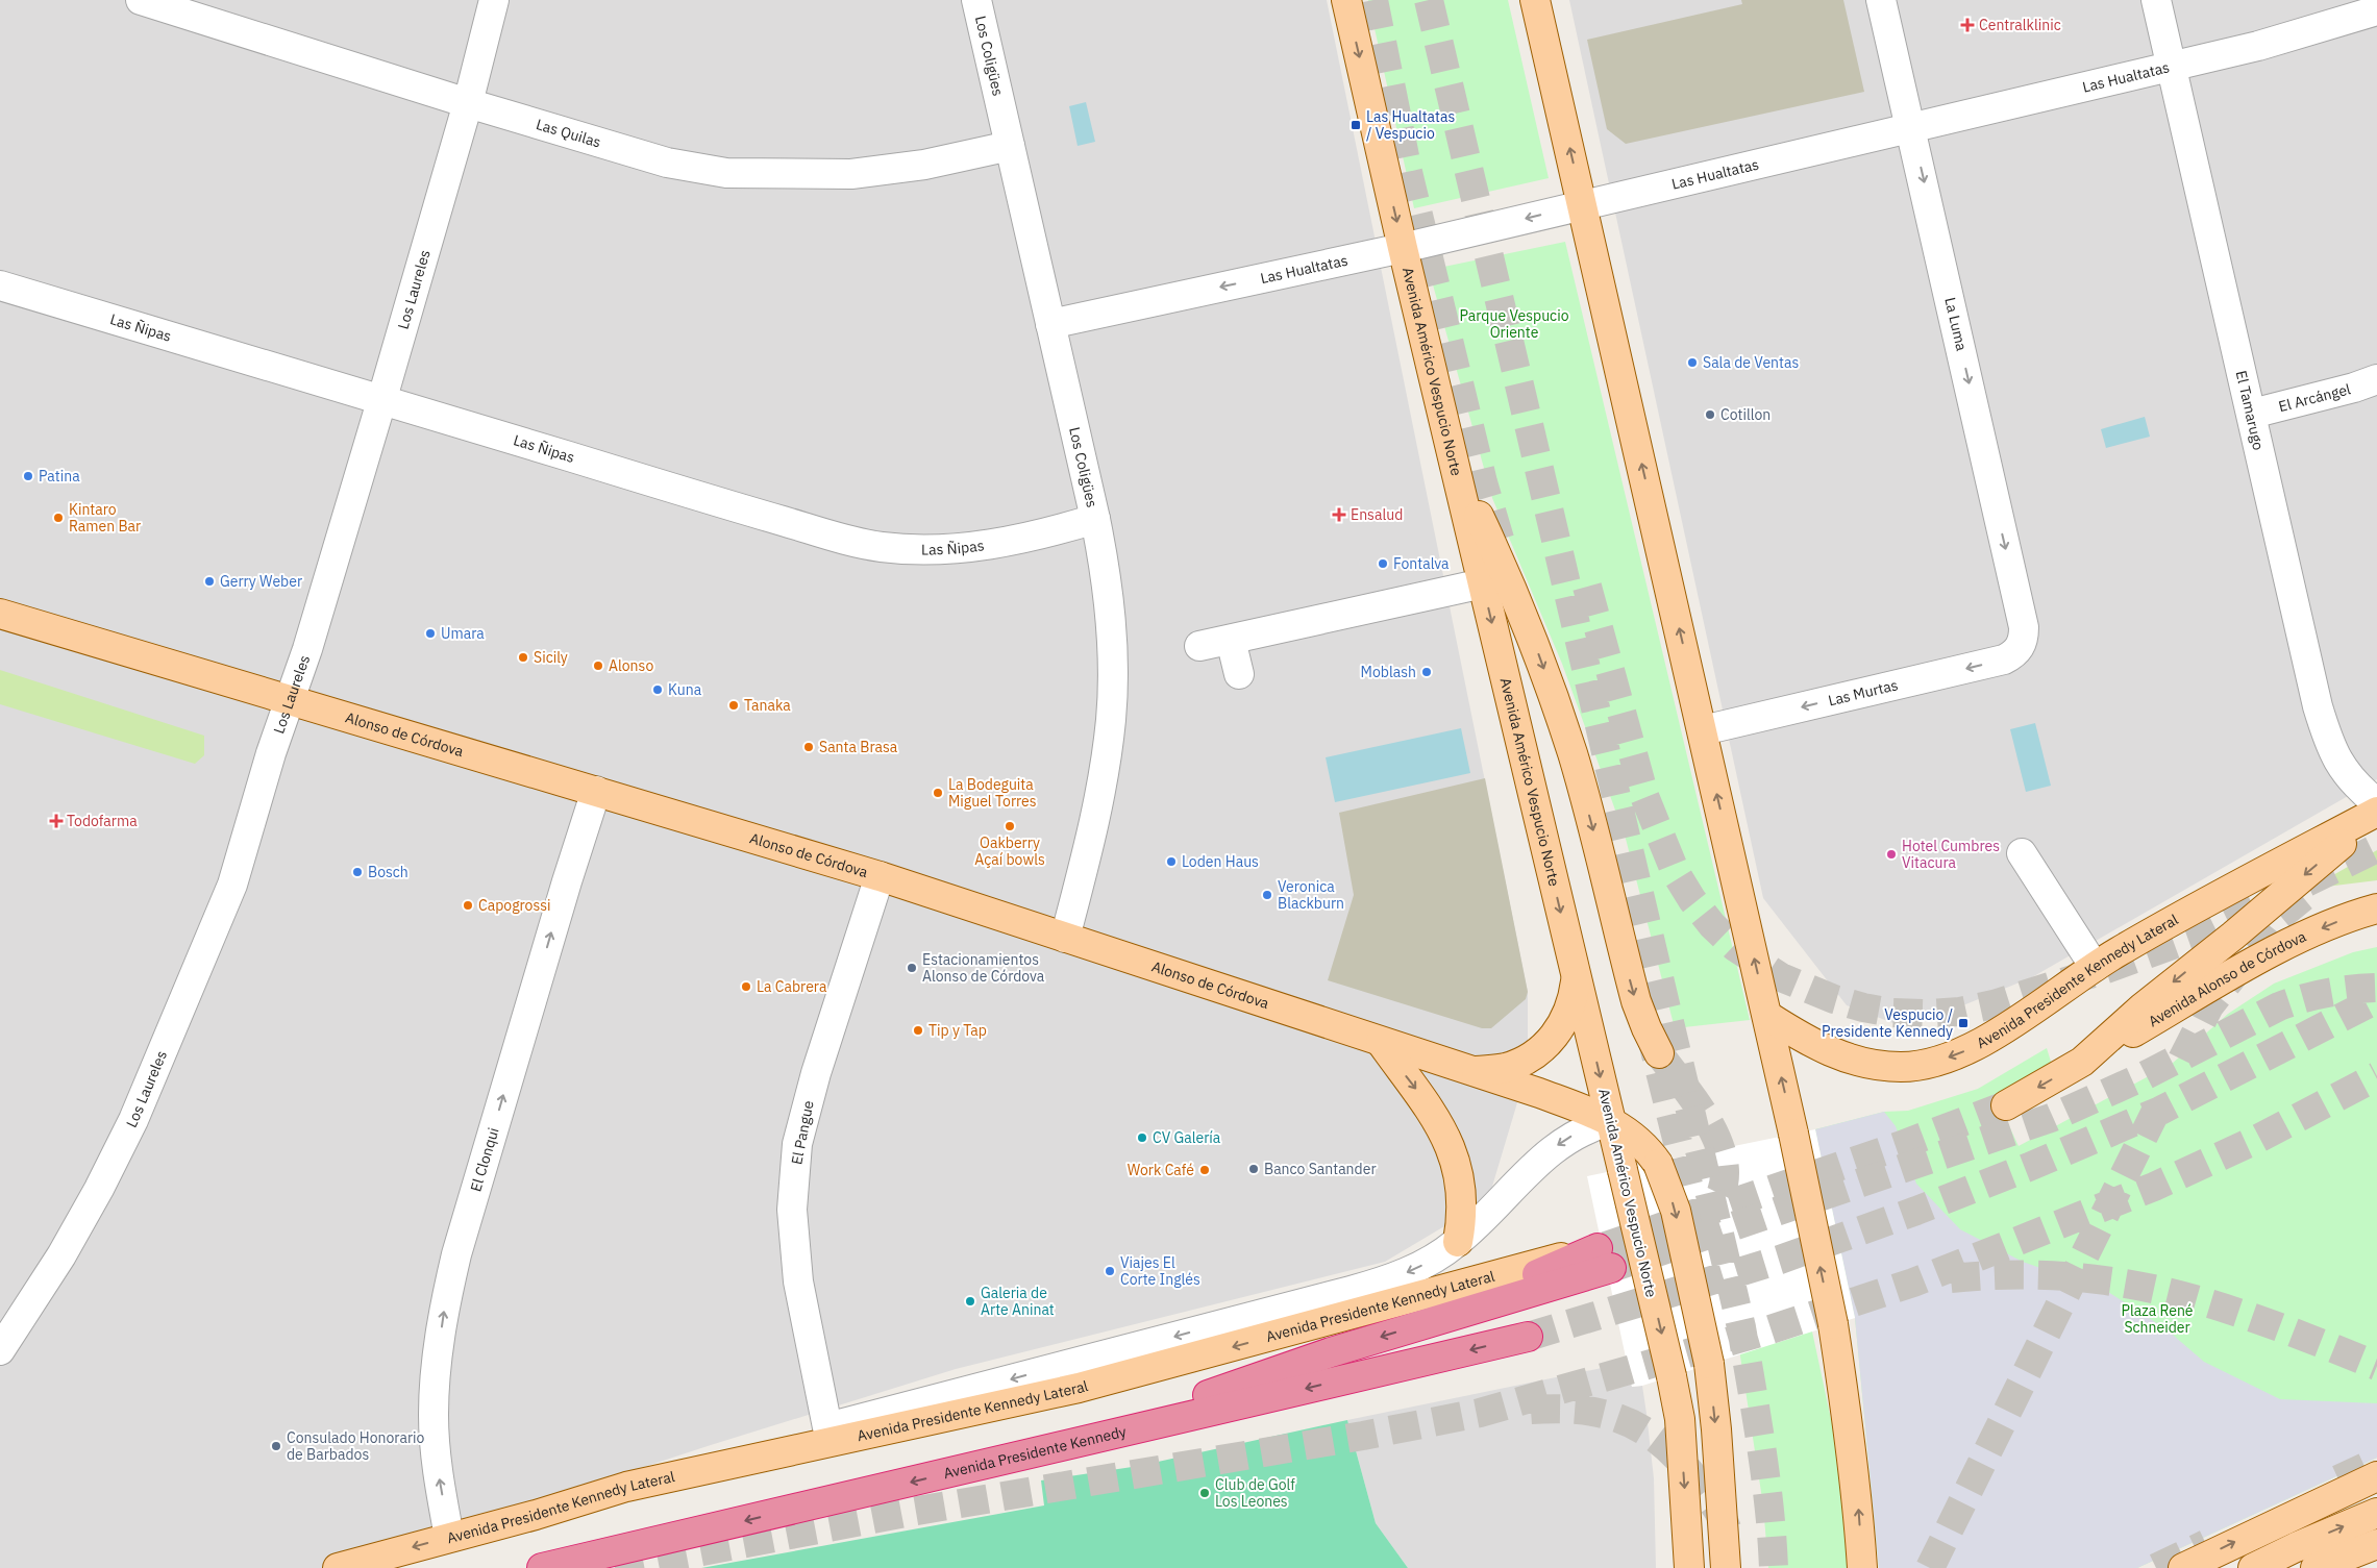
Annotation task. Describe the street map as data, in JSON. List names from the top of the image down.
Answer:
{
  "streets": {
    "highway": ["Avenida Presidente Kennedy"],
    "main road": [
      "Avenida Américo Vespucio Norte",
      "Alonso de Córdova",
      "Avenida Alonso de Córdova",
      "Avenida Presidente Kennedy Lateral"
    ],
    "street": [
      "Los Coligües",
      "Las Hualtatas",
      "Las Quilas",
      "Los Laureles",
      "La Luma",
      "Las Ñipas",
      "El Arcángel",
      "El Tamarugo",
      "Las Murtas",
      "El Pangue",
      "El Clonqui"
    ]
  },
  "crossings": [
    ["Los Coligües", "Las Hualtatas"],
    ["Los Coligües", "Las Quilas"],
    ["Los Coligües", "Las Ñipas"],
    ["Los Coligües", "Alonso de Córdova"],
    ["Las Hualtatas", "La Luma"],
    ["Las Hualtatas", "Avenida Américo Vespucio Norte"],
    ["Las Hualtatas", "El Tamarugo"],
    ["Las Quilas", "Los Laureles"],
    ["Los Laureles", "Las Ñipas"],
    ["Los Laureles", "Alonso de Córdova"],
    ["La Luma", "Las Murtas"],
    ["Avenida Américo Vespucio Norte", "Alonso de Córdova"],
    ["Avenida Américo Vespucio Norte", "Avenida Presidente Kennedy Lateral"],
    ["El Arcángel", "El Tamarugo"],
    ["Alonso de Córdova", "Avenida Presidente Kennedy Lateral"],
    ["Alonso de Córdova", "El Pangue"],
    ["Alonso de Córdova", "El Clonqui"],
    ["Avenida Alonso de Córdova", "Avenida Presidente Kennedy Lateral"],
    ["Avenida Presidente Kennedy Lateral", "El Pangue"],
    ["Avenida Presidente Kennedy Lateral", "El Clonqui"]
  ],
  "one_way": [
    "Las Hualtatas",
    "La Luma",
    "Las Murtas",
    "Avenida Alonso de Córdova",
    "Avenida Presidente Kennedy Lateral",
    "El Clonqui"
  ],
  "parks": ["Parque Vespucio Oriente", "Plaza René Schneider"],
  "places": {
    "health": ["Centralklinic", "Ensalud", "Todofarma"],
    "transit": ["Las Hualtatas / Vespucio", "Vespucio / Presidente Kennedy"],
    "other": [
      "Sala de Ventas",
      "Cotillon",
      "Patina",
      "Kintaro Ramen Bar",
      "Fontalva",
      "Gerry Weber",
      "Umara",
      "Sicily",
      "Alonso",
      "Moblash",
      "Kuna",
      "Tanaka",
      "Santa Brasa",
      "La Bodeguita Miguel Torres",
      "Oakberry Açaí bowls",
      "Hotel Cumbres Vitacura",
      "Loden Haus",
      "Bosch",
      "Veronica Blackburn",
      "Capogrossi",
      "Estacionamientos Alonso de Córdova",
      "La Cabrera",
      "Tip y Tap",
      "CV Galería",
      "Banco Santander",
      "Work Café",
      "Viajes El Corte Inglés",
      "Galeria de Arte Aninat",
      "Consulado Honorario de Barbados",
      "Club de Golf Los Leones"
    ]
  }
}
